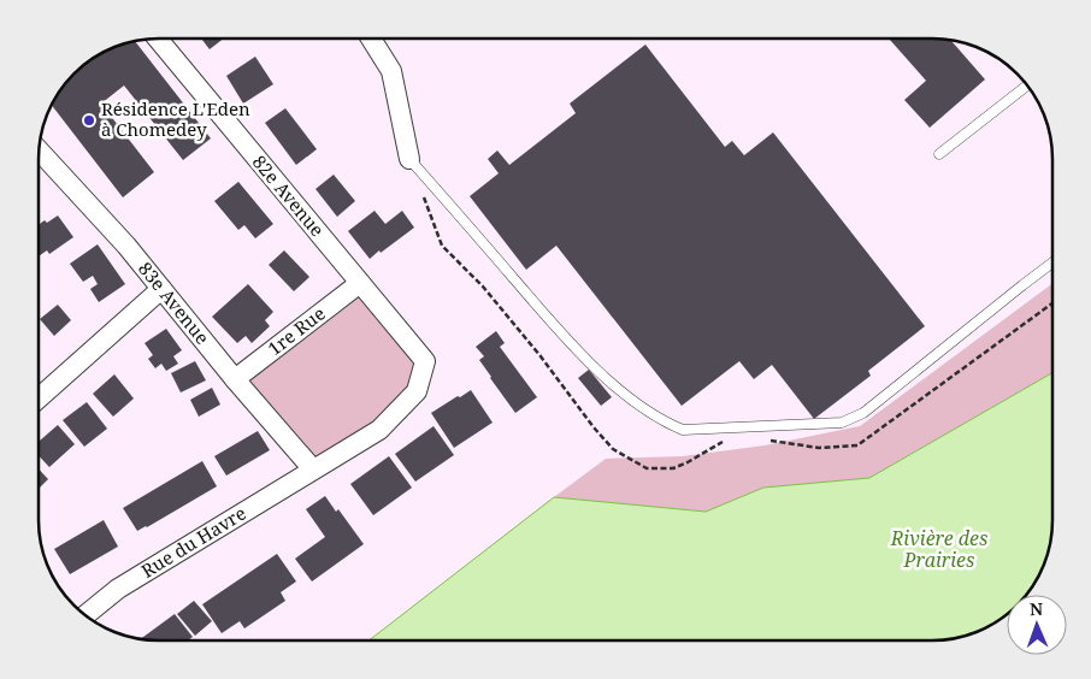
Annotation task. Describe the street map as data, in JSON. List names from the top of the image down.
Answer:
{
  "streets": {
    "street": [
      "82e Avenue",
      "83e Avenue",
      "1re Rue",
      "Rue du Havre"
    ]
  },
  "crossings": [
    ["82e Avenue", "1re Rue"],
    ["82e Avenue", "Rue du Havre"],
    ["83e Avenue", "1re Rue"],
    ["83e Avenue", "Rue du Havre"]
  ],
  "water": ["Rivière des Prairies"],
  "places": ["Résidence L'Eden à Chomedey"],
  "north": "top"
}
